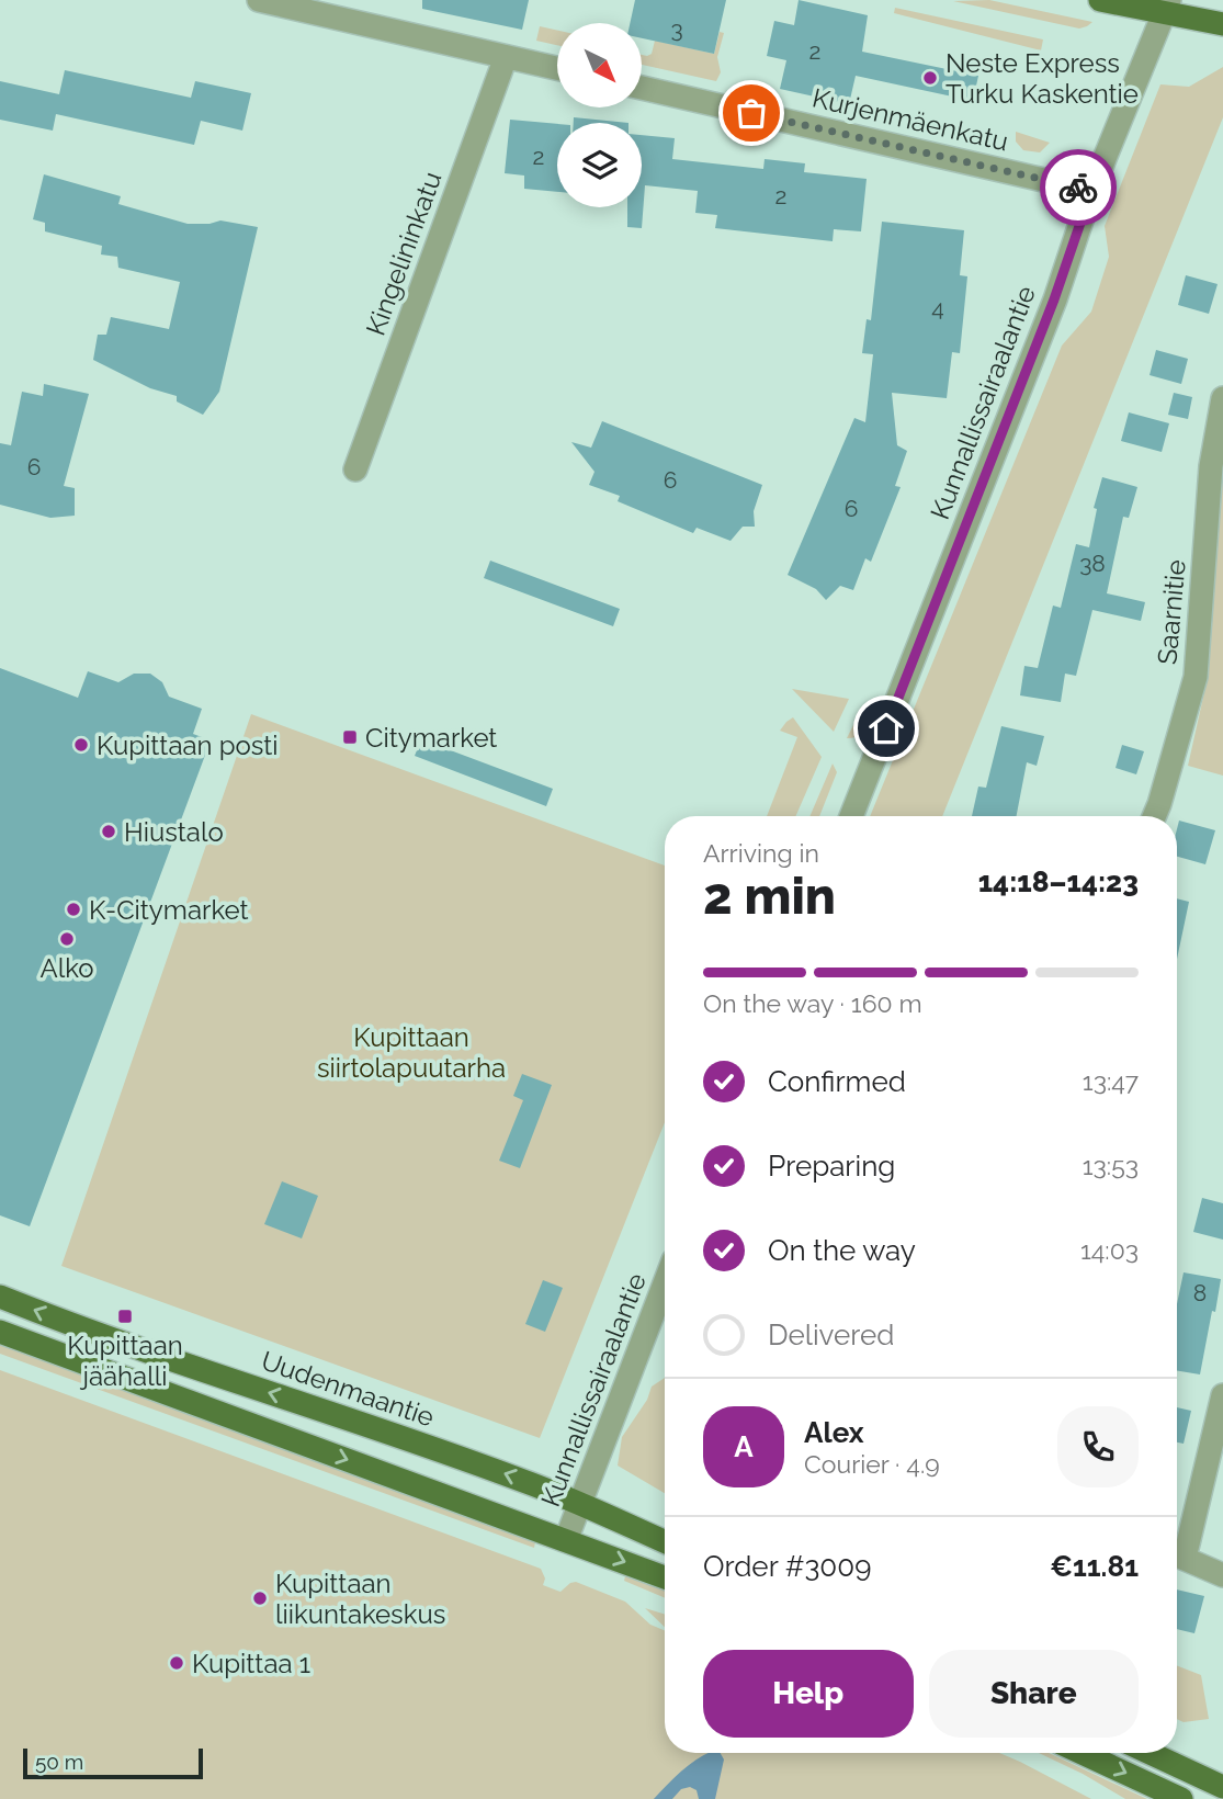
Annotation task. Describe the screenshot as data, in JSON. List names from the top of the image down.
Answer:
{
  "streets": {
    "main road": ["Uudenmaantie"],
    "street": [
      "Kurjenmäenkatu",
      "Kingelininkatu",
      "Kunnallissairaalantie",
      "Saarnitie"
    ]
  },
  "crossings": [
    ["Kurjenmäenkatu", "Kunnallissairaalantie"],
    ["Kunnallissairaalantie", "Uudenmaantie"]
  ],
  "parks": ["Kupittaan siirtolapuutarha"],
  "places": {
    "other": [
      "Neste Express Turku Kaskentie",
      "Kupittaan posti",
      "Hiustalo",
      "K-Citymarket",
      "Alko",
      "Kupittaan liikuntakeskus",
      "Kupittaa 1"
    ],
    "transit": ["Citymarket", "Kupittaan jäähalli"]
  },
  "house_numbers": [
    "3",
    "2",
    "2",
    "2",
    "4",
    "6",
    "6",
    "6",
    "38",
    "8"
  ],
  "scale_bar": "50 m",
  "north": "bottom right",
  "page": {
    "heading": ["2 min", "Arriving in", "14:18–14:23"],
    "panel": [
      "Alex",
      "Courier · 4.9",
      "Order #3009",
      "€11.81"
    ],
    "bar": "On the way · 160 m",
    "list": [
      ["Confirmed", "13:47"],
      ["Preparing", "13:53"],
      ["On the way", "14:03"],
      "Delivered"
    ],
    "round": "A",
    "buttons": ["Help", "Share"],
    "scale": "50 m"
  }
}
